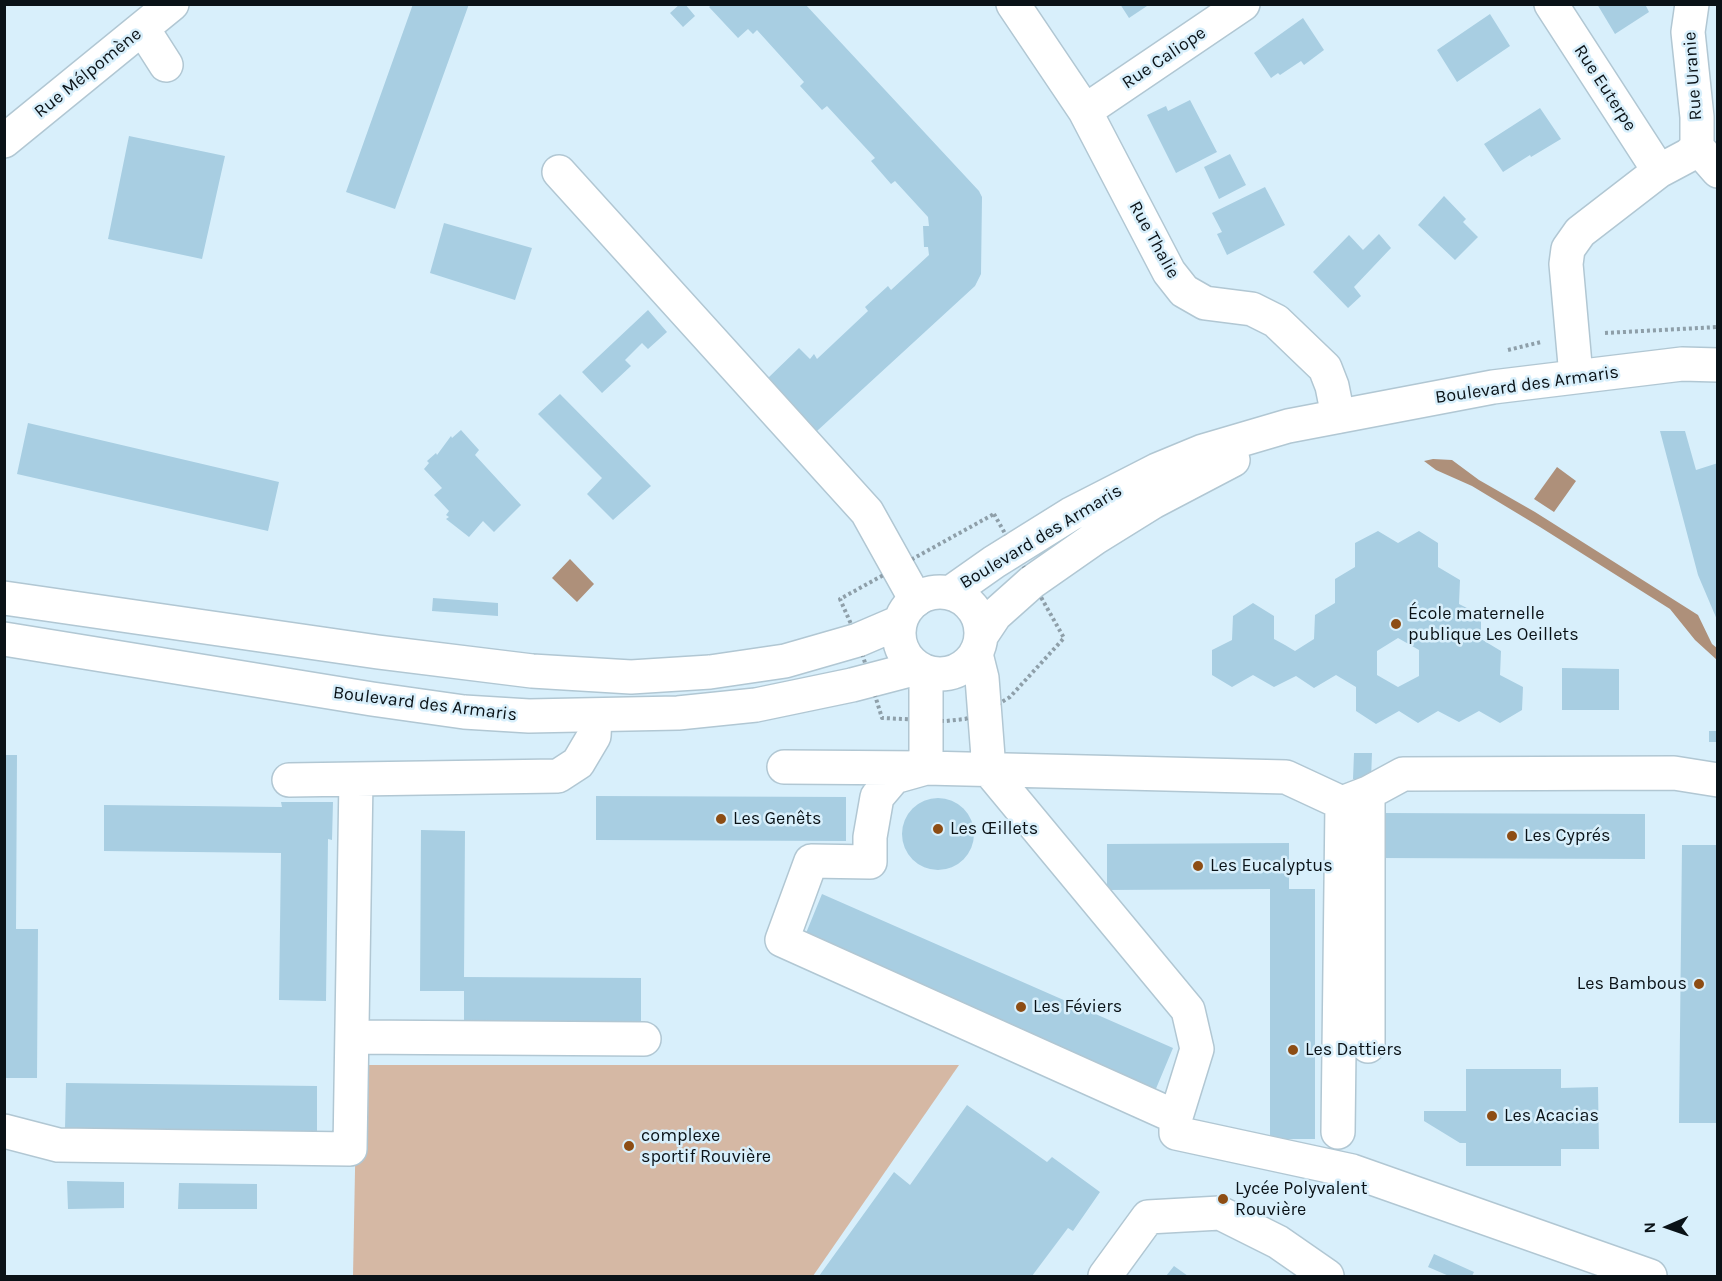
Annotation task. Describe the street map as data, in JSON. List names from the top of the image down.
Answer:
{
  "streets": {
    "street": [
      "Rue Caliope",
      "Rue Mélpomène",
      "Rue Uranie",
      "Rue Euterpe",
      "Rue Thalie",
      "Boulevard des Armaris"
    ]
  },
  "crossings": [
    ["Rue Caliope", "Rue Thalie"],
    ["Rue Thalie", "Boulevard des Armaris"]
  ],
  "places": [
    "École maternelle publique Les Oeillets",
    "Les Genêts",
    "Les Œillets",
    "Les Cyprés",
    "Les Eucalyptus",
    "Les Bambous",
    "Les Féviers",
    "Les Dattiers",
    "Les Acacias",
    "complexe sportif Rouvière",
    "Lycée Polyvalent Rouvière"
  ],
  "north": "left"
}
